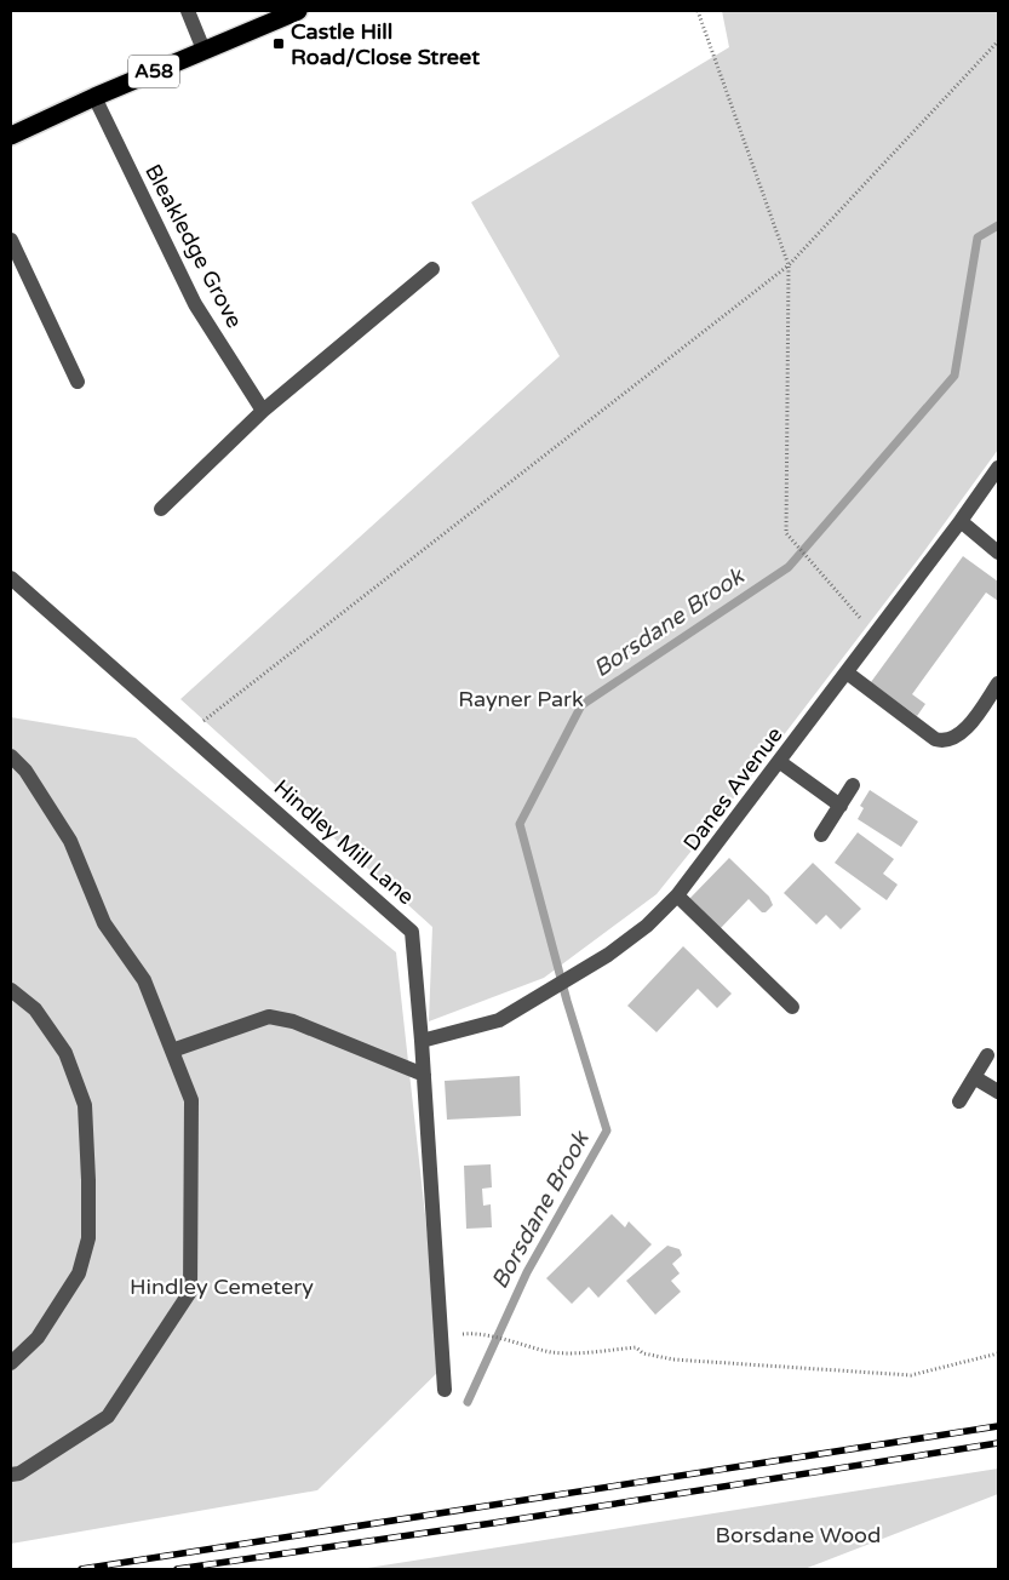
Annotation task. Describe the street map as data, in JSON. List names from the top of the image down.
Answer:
{
  "streets": {
    "highway": ["A58"],
    "street": ["Bleakledge Grove", "Danes Avenue", "Hindley Mill Lane"]
  },
  "crossings": [
    ["A58", "Bleakledge Grove"],
    ["Danes Avenue", "Hindley Mill Lane"]
  ],
  "water": ["Borsdane Brook"],
  "parks": ["Rayner Park", "Hindley Cemetery", "Borsdane Wood"],
  "places": {
    "transit": ["Castle Hill Road/Close Street"]
  }
}
